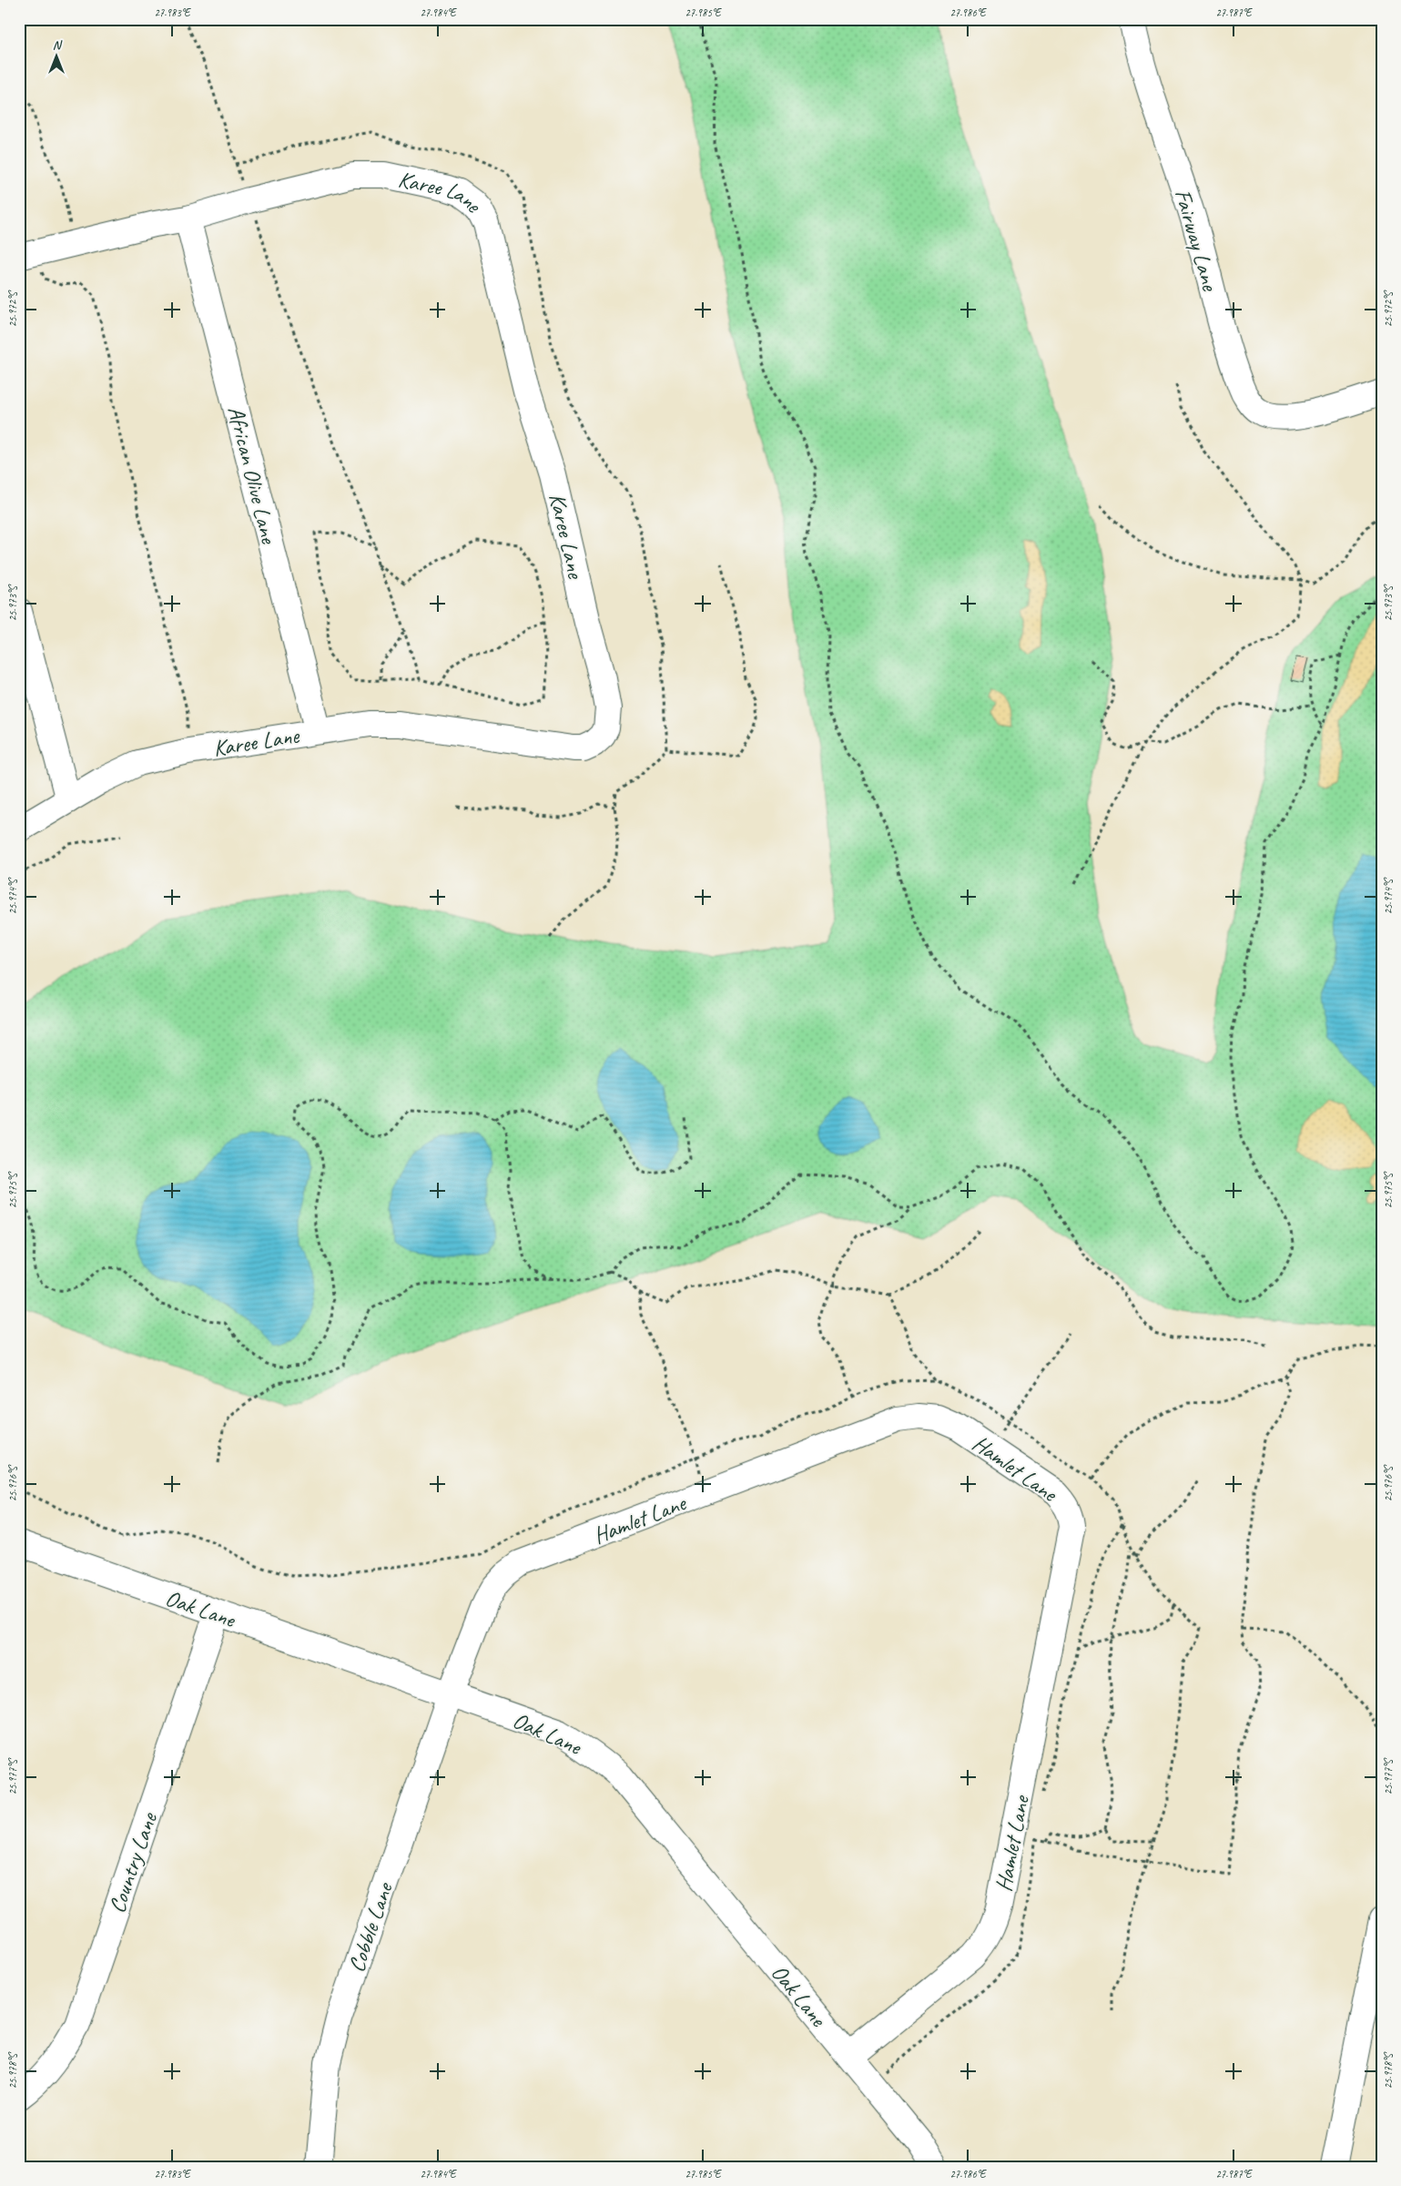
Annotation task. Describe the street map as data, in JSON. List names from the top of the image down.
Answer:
{
  "streets": {
    "street": [
      "Karee Lane",
      "Fairway Lane",
      "African Olive Lane",
      "Hamlet Lane",
      "Oak Lane",
      "Country Lane",
      "Cobble Lane"
    ]
  },
  "crossings": [
    ["Karee Lane", "African Olive Lane"],
    ["Hamlet Lane", "Oak Lane"],
    ["Hamlet Lane", "Cobble Lane"],
    ["Oak Lane", "Country Lane"],
    ["Oak Lane", "Cobble Lane"]
  ],
  "north": "top",
  "coordinates": [
    "27.983°E",
    "27.984°E",
    "27.985°E",
    "27.986°E",
    "27.987°E",
    "25.972°S",
    "25.973°S",
    "25.974°S",
    "25.975°S",
    "25.976°S",
    "25.977°S",
    "25.978°S"
  ]
}
